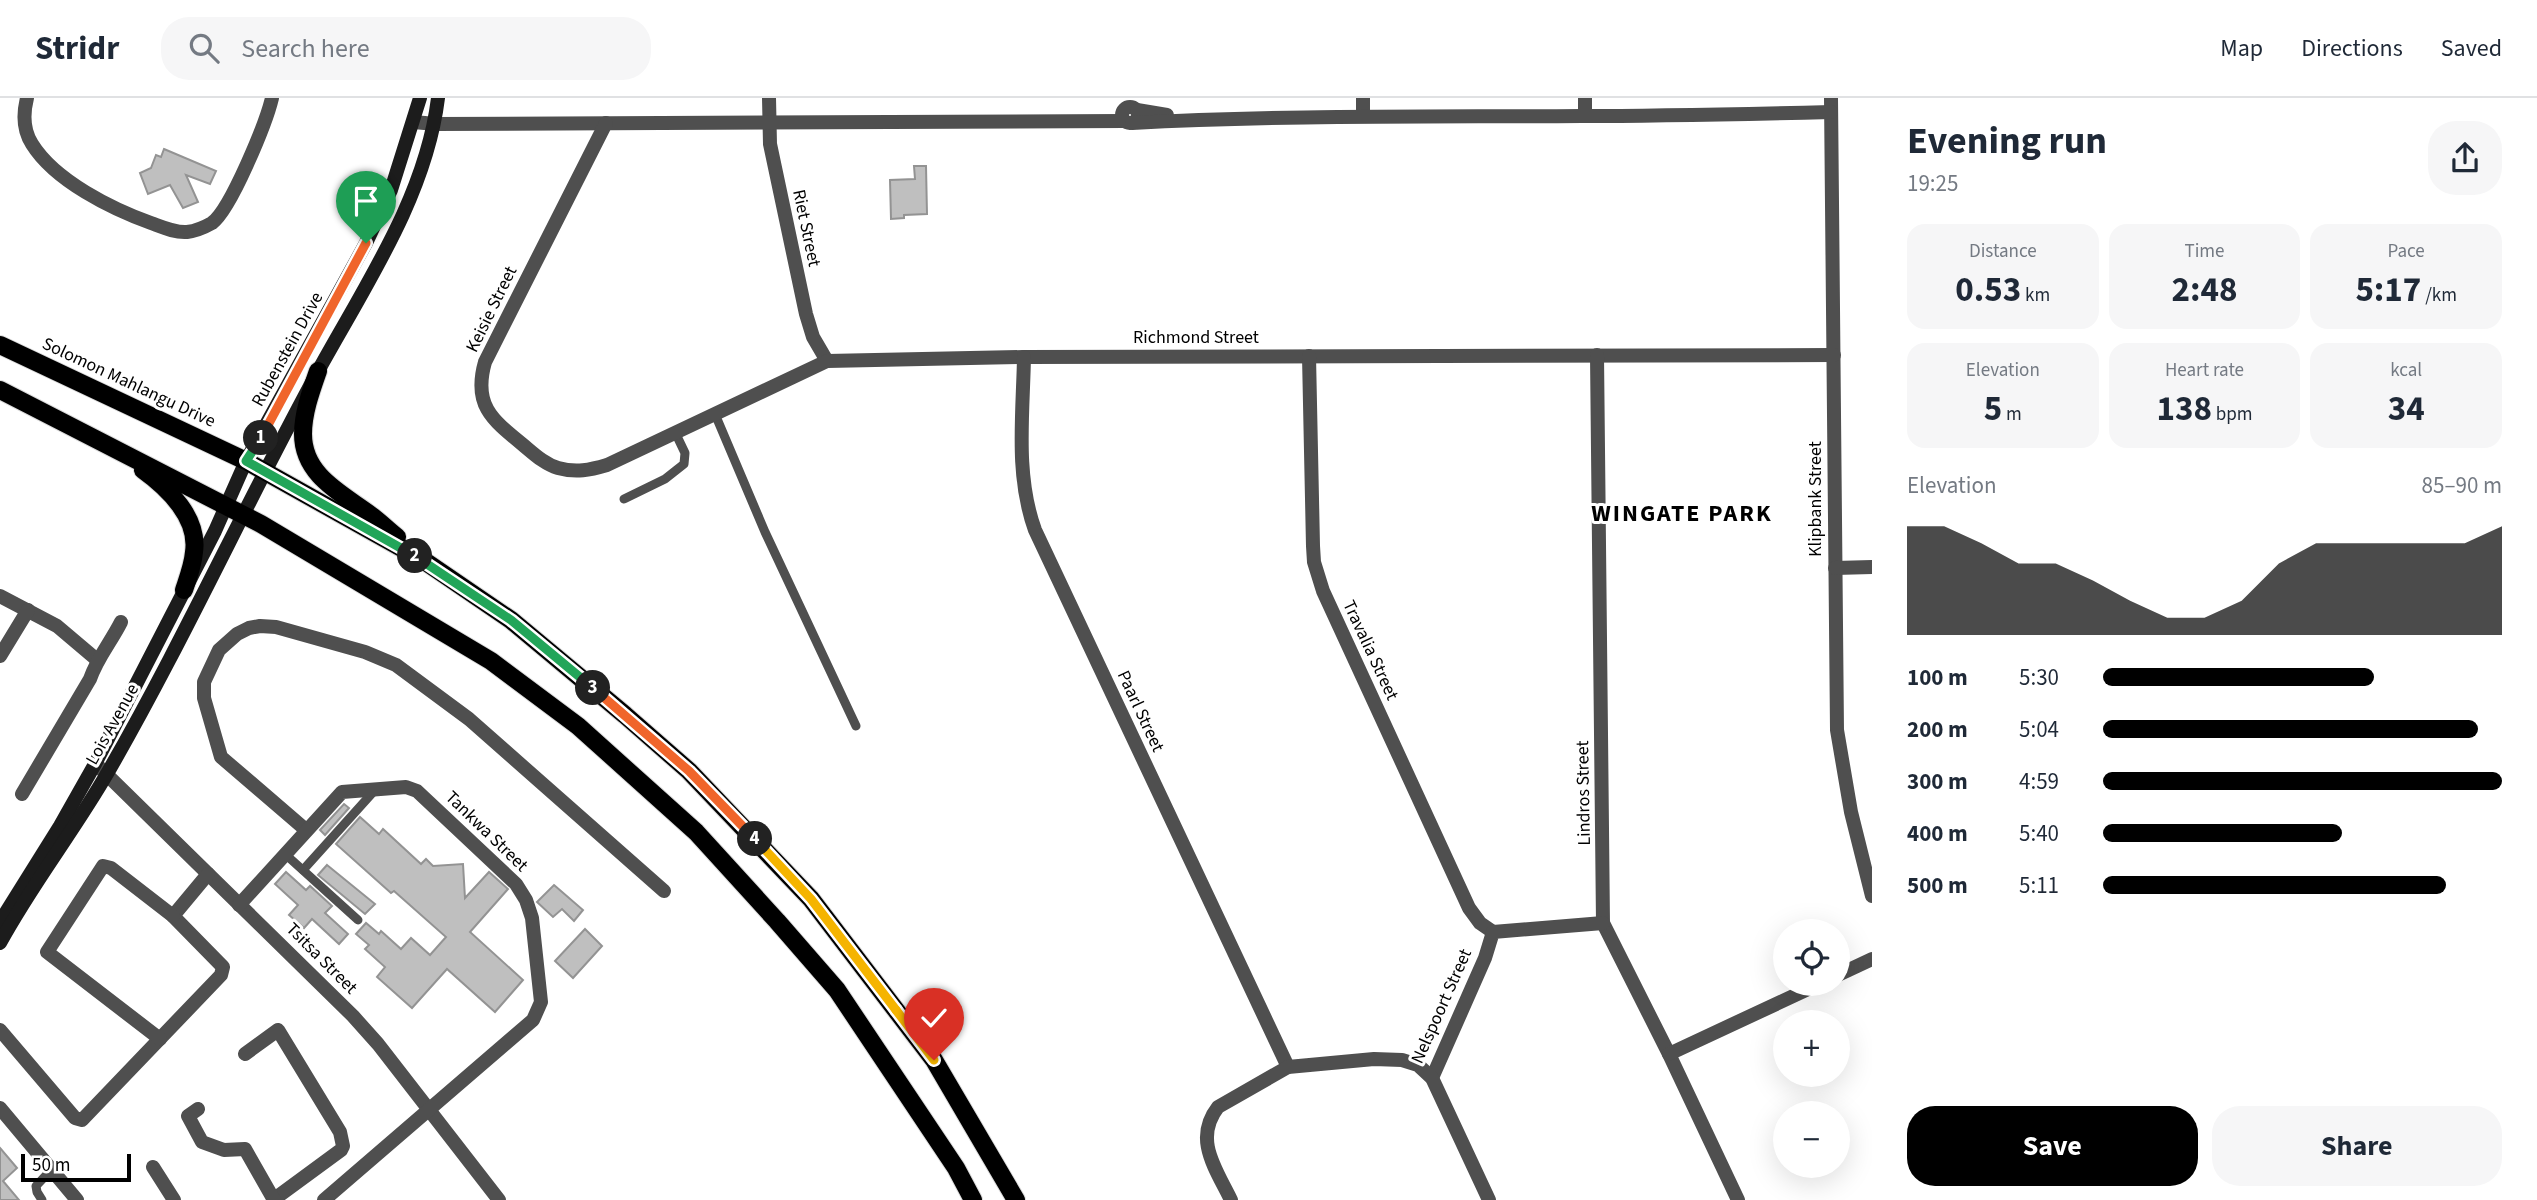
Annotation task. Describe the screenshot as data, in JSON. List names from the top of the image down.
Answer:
{
  "streets": {
    "main road": ["Solomon Mahlangu Drive"],
    "street": [
      "Riet Street",
      "Keisie Street",
      "Richmond Street",
      "Rubenstein Drive",
      "Klipbank Street",
      "Travalia Street",
      "Paarl Street",
      "Lois Avenue",
      "Lindros Street",
      "Tankwa Street",
      "Tsitsa Street",
      "Nelspoort Street"
    ]
  },
  "crossings": [
    ["Riet Street", "Richmond Street"],
    ["Keisie Street", "Richmond Street"],
    ["Richmond Street", "Klipbank Street"],
    ["Richmond Street", "Travalia Street"],
    ["Richmond Street", "Paarl Street"],
    ["Richmond Street", "Lindros Street"],
    ["Rubenstein Drive", "Solomon Mahlangu Drive"],
    ["Rubenstein Drive", "Lois Avenue"],
    ["Solomon Mahlangu Drive", "Lois Avenue"],
    ["Travalia Street", "Nelspoort Street"],
    ["Paarl Street", "Nelspoort Street"],
    ["Lois Avenue", "Tsitsa Street"],
    ["Tankwa Street", "Tsitsa Street"]
  ],
  "districts": ["WINGATE PARK"],
  "scale_bar": "50 m",
  "page": {
    "header": "Stridr",
    "search": "Search here",
    "nav": ["Map", "Directions", "Saved"],
    "heading": ["Evening run", "19:25"],
    "stats": [
      ["Distance", "0.53 km"],
      ["Time", "2:48"],
      ["Pace", "5:17 /km"],
      ["Elevation", "5 m"],
      ["Heart rate", "138 bpm"],
      ["kcal", "34"]
    ],
    "pins": [
      "1",
      "2",
      "3",
      "4"
    ],
    "chart": ["Elevation", "85–90 m"],
    "list": [
      {
        "name": "100 m",
        "note": "5:30"
      },
      {
        "name": "200 m",
        "note": "5:04"
      },
      {
        "name": "300 m",
        "note": "4:59"
      },
      {
        "name": "400 m",
        "note": "5:40"
      },
      {
        "name": "500 m",
        "note": "5:11"
      }
    ],
    "map_buttons": ["+", "−"],
    "buttons": ["Save", "Share"],
    "scale": "50 m"
  }
}
